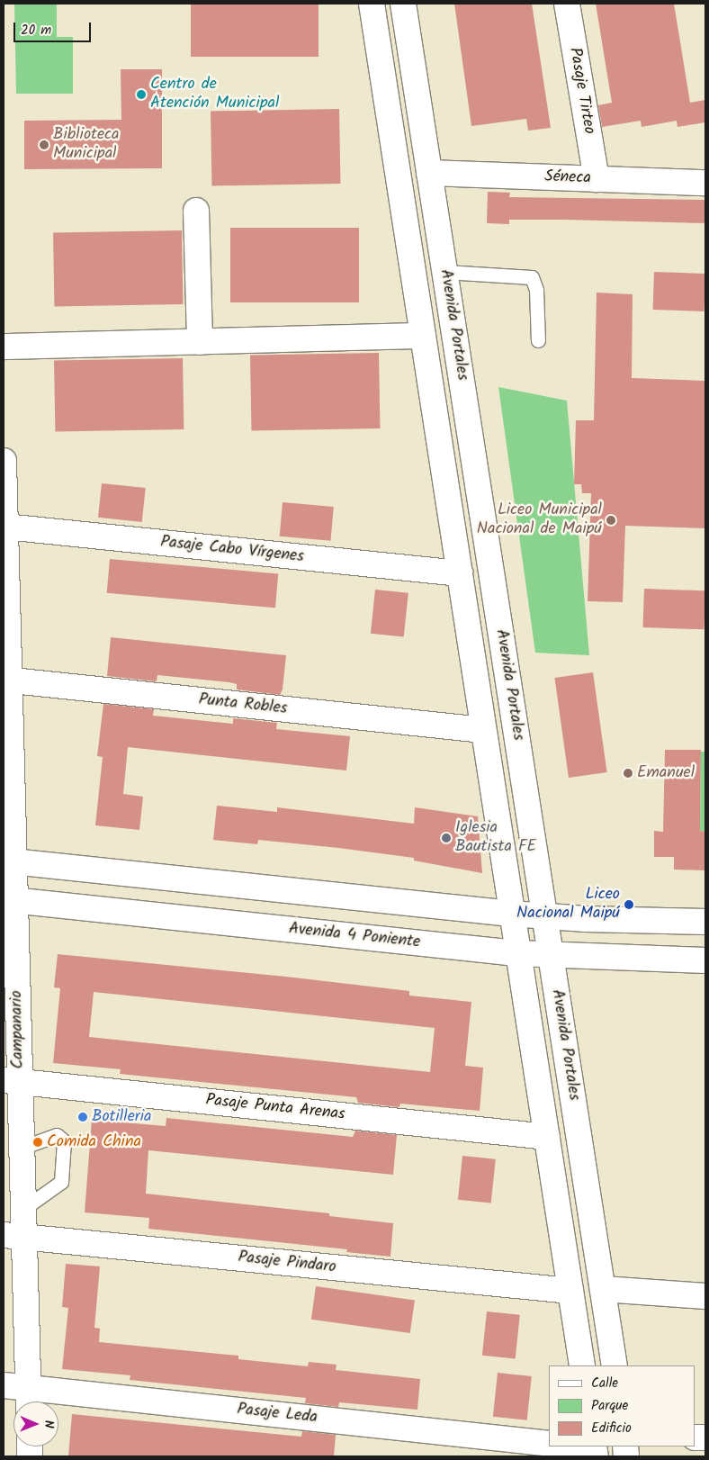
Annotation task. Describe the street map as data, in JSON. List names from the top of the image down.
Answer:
{
  "streets": {
    "street": [
      "Pasaje Tirteo",
      "Séneca",
      "Avenida Portales",
      "Pasaje Cabo Vírgenes",
      "Punta Robles",
      "Avenida 4 Poniente",
      "Campanario",
      "Pasaje Punta Arenas",
      "Pasaje Pindaro",
      "Pasaje Leda"
    ]
  },
  "crossings": [
    ["Pasaje Tirteo", "Séneca"],
    ["Séneca", "Avenida Portales"],
    ["Avenida Portales", "Pasaje Cabo Vírgenes"],
    ["Avenida Portales", "Punta Robles"],
    ["Avenida Portales", "Avenida 4 Poniente"],
    ["Avenida Portales", "Pasaje Punta Arenas"],
    ["Avenida Portales", "Pasaje Pindaro"],
    ["Pasaje Cabo Vírgenes", "Campanario"],
    ["Punta Robles", "Campanario"],
    ["Avenida 4 Poniente", "Campanario"],
    ["Campanario", "Pasaje Punta Arenas"],
    ["Campanario", "Pasaje Pindaro"],
    ["Campanario", "Pasaje Leda"]
  ],
  "places": [
    "Centro de Atención Municipal",
    "Biblioteca Municipal",
    "Liceo Municipal Nacional de Maipú",
    "Emanuel",
    "Iglesia Bautista FE",
    "Liceo Nacional Maipú",
    "Botilleria",
    "Comida China"
  ],
  "legend": ["Calle", "Parque", "Edificio"],
  "scale_bar": "20 m",
  "north": "right"
}
